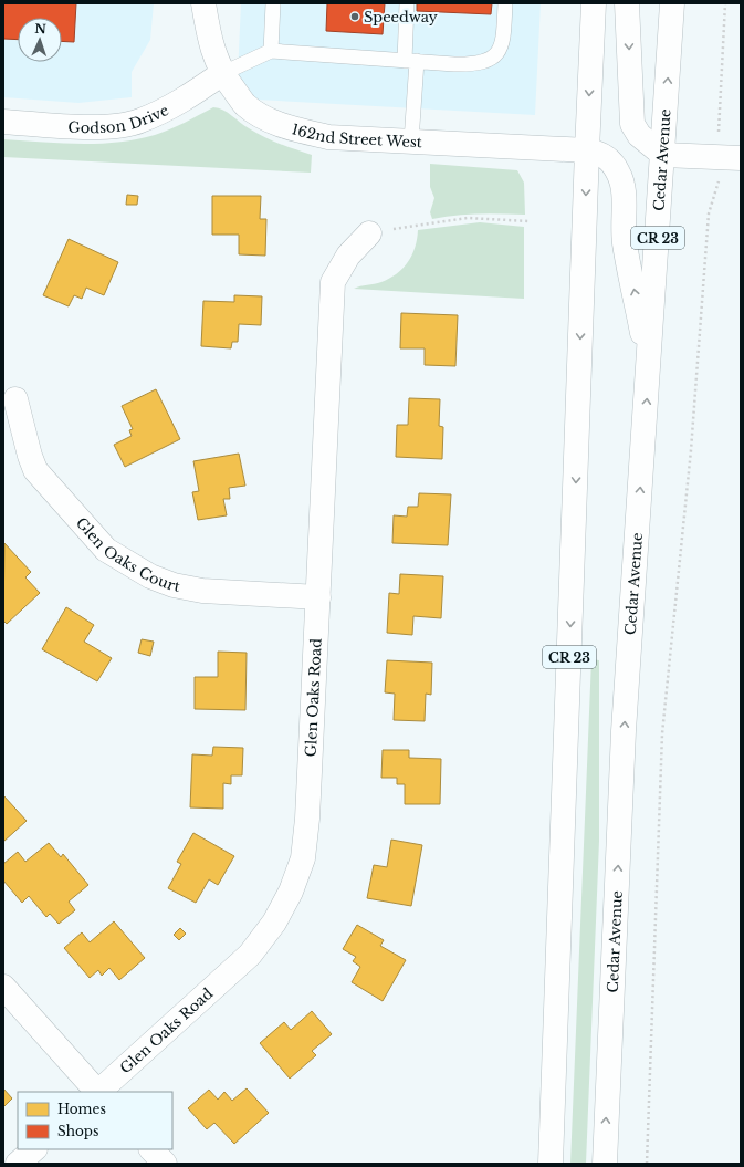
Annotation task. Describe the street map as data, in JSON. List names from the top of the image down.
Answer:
{
  "streets": {
    "main road": [
      "Godson Drive",
      "162nd Street West",
      "Cedar Avenue",
      "CR 23",
      "Glen Oaks Court",
      "Glen Oaks Road"
    ]
  },
  "crossings": [
    ["Godson Drive", "162nd Street West"],
    ["162nd Street West", "Cedar Avenue"],
    ["162nd Street West", "CR 23"],
    ["Glen Oaks Court", "Glen Oaks Road"]
  ],
  "places": ["Speedway"],
  "legend": ["Homes", "Shops"],
  "north": "top"
}
